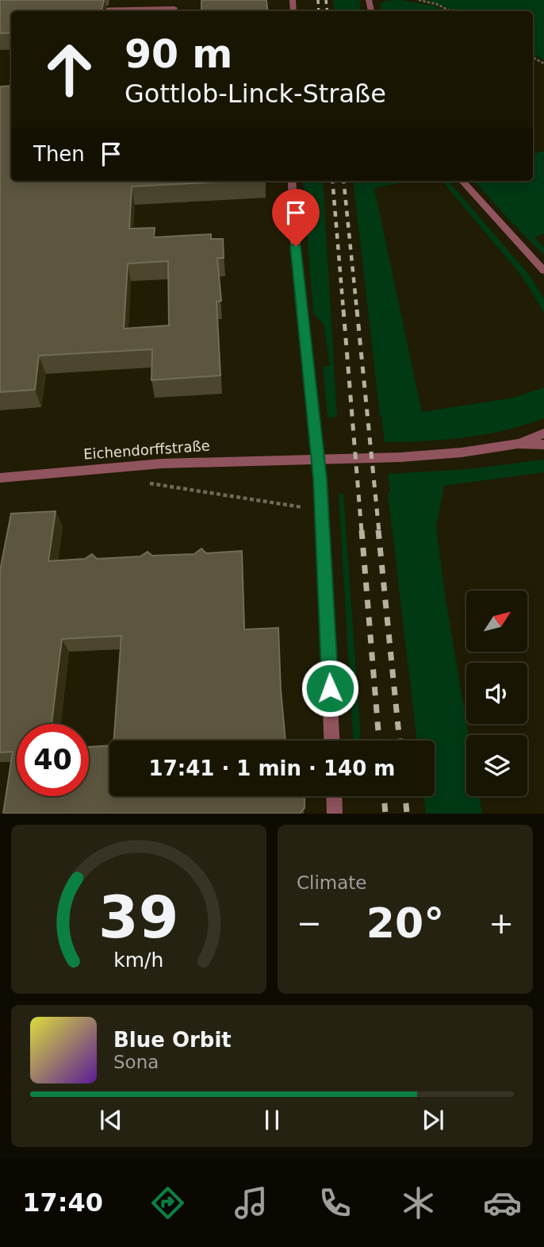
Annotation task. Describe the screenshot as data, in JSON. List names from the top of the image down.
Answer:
{
  "streets": {
    "street": ["Eichendorffstraße"]
  },
  "north": "top right",
  "page": {
    "turn": ["90 m", "Gottlob-Linck-Straße"],
    "then": "Then",
    "limit": "40",
    "trip": "17:41 · 1 min · 140 m",
    "tile": "Climate",
    "heat": ["−", "20°", "+"],
    "song": ["Blue Orbit", "Sona"],
    "tabs": "17:40",
    "gauge": ["39", "km/h"]
  }
}
